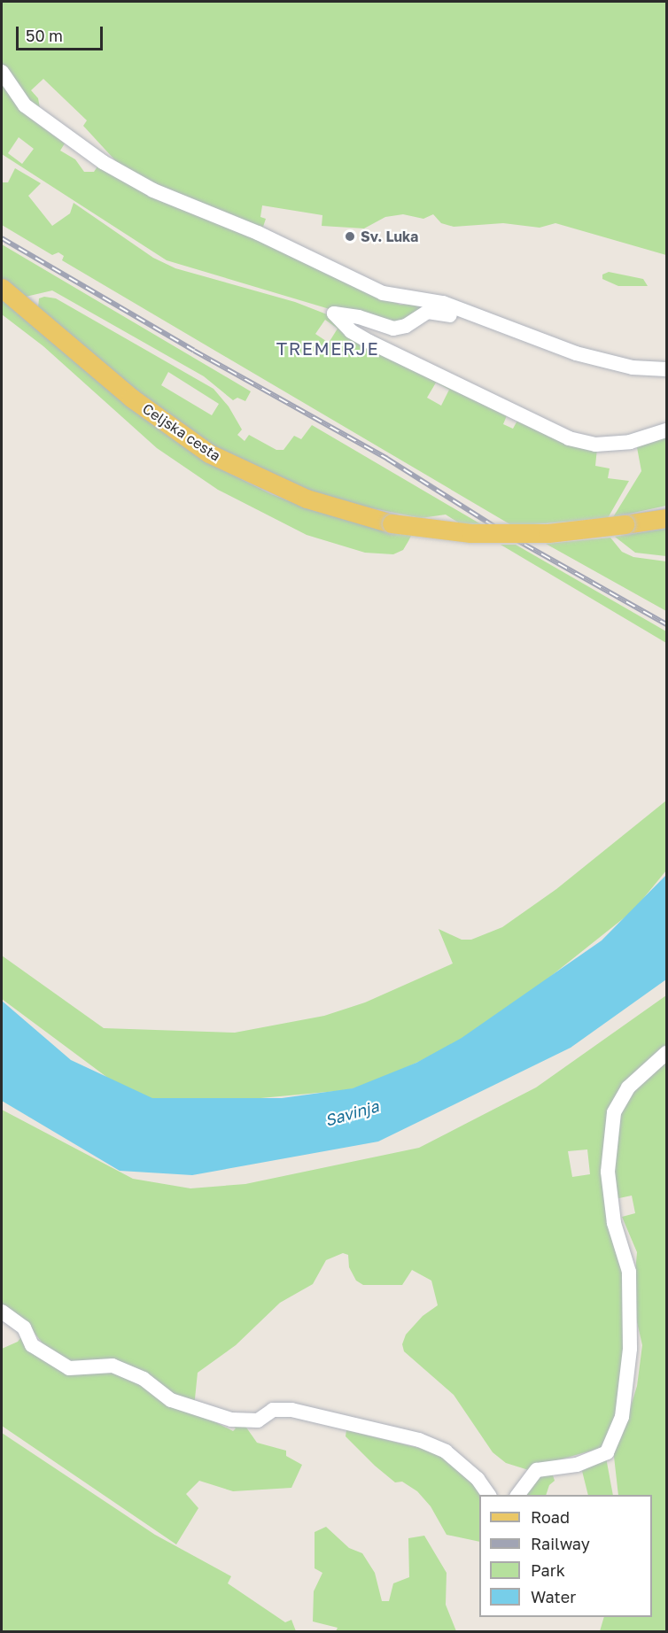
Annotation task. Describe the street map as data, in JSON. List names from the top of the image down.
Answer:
{
  "streets": {
    "main road": ["Celjska cesta"]
  },
  "districts": ["TREMERJE"],
  "water": ["Savinja"],
  "places": ["Sv. Luka"],
  "legend": [
    "Road",
    "Railway",
    "Park",
    "Water"
  ],
  "scale_bar": "50 m"
}
